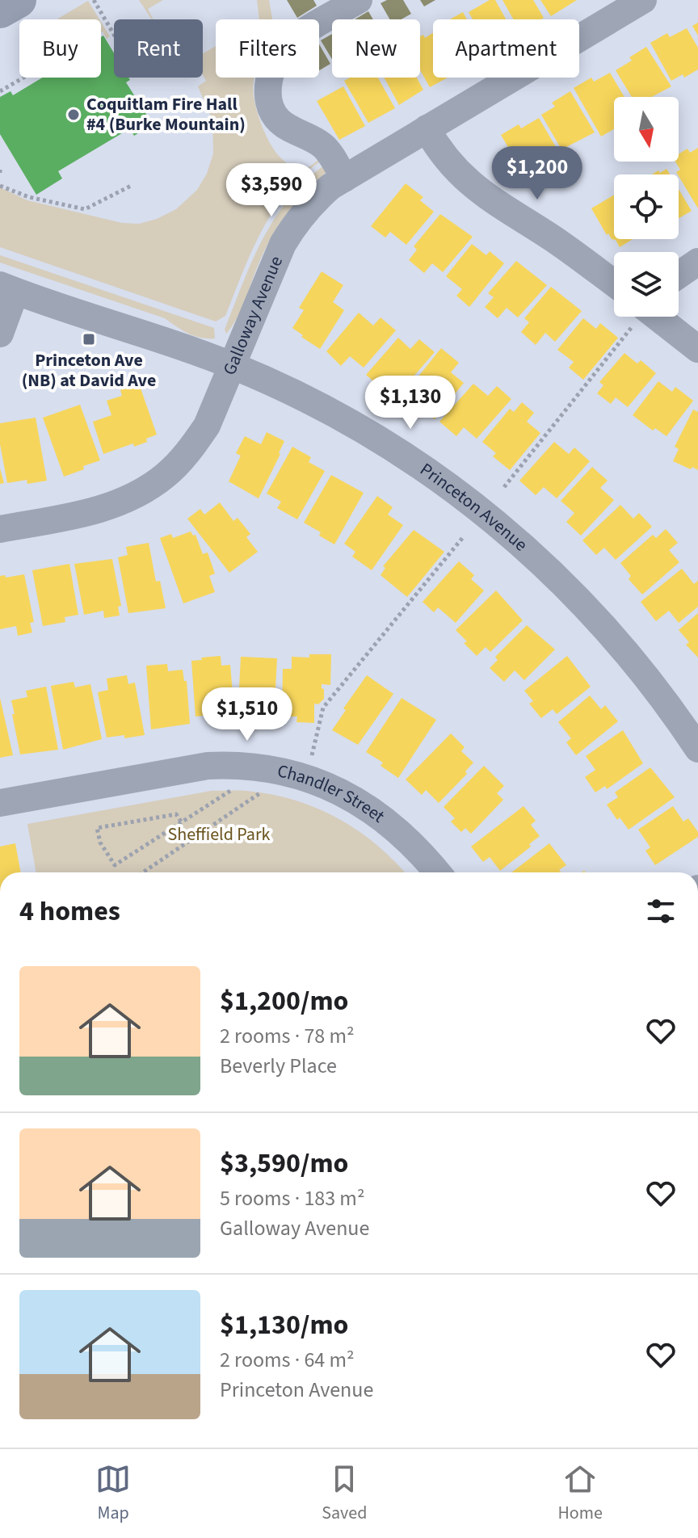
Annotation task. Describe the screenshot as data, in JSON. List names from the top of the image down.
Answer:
{
  "streets": {
    "street": ["Galloway Avenue", "Princeton Avenue", "Chandler Street"]
  },
  "crossings": [
    ["Galloway Avenue", "Princeton Avenue"]
  ],
  "parks": ["Sheffield Park"],
  "places": {
    "other": ["Coquitlam Fire Hall #4 (Burke Mountain)"],
    "transit": ["Princeton Ave (NB) at David Ave"]
  },
  "north": "bottom",
  "page": {
    "chip": [
      "Buy",
      "Rent",
      "Filters",
      "New",
      "Apartment"
    ],
    "price": [
      "$1,200",
      "$3,590",
      "$1,130",
      "$1,510"
    ],
    "heading": "4 homes",
    "list": [
      {
        "name": "$1,200/mo",
        "note": "2 rooms · 78 m² · Beverly Place"
      },
      {
        "name": "$3,590/mo",
        "note": "5 rooms · 183 m² · Galloway Avenue"
      },
      {
        "name": "$1,130/mo",
        "note": "2 rooms · 64 m² · Princeton Avenue"
      }
    ],
    "tabs": ["Map", "Saved", "Home"]
  }
}
